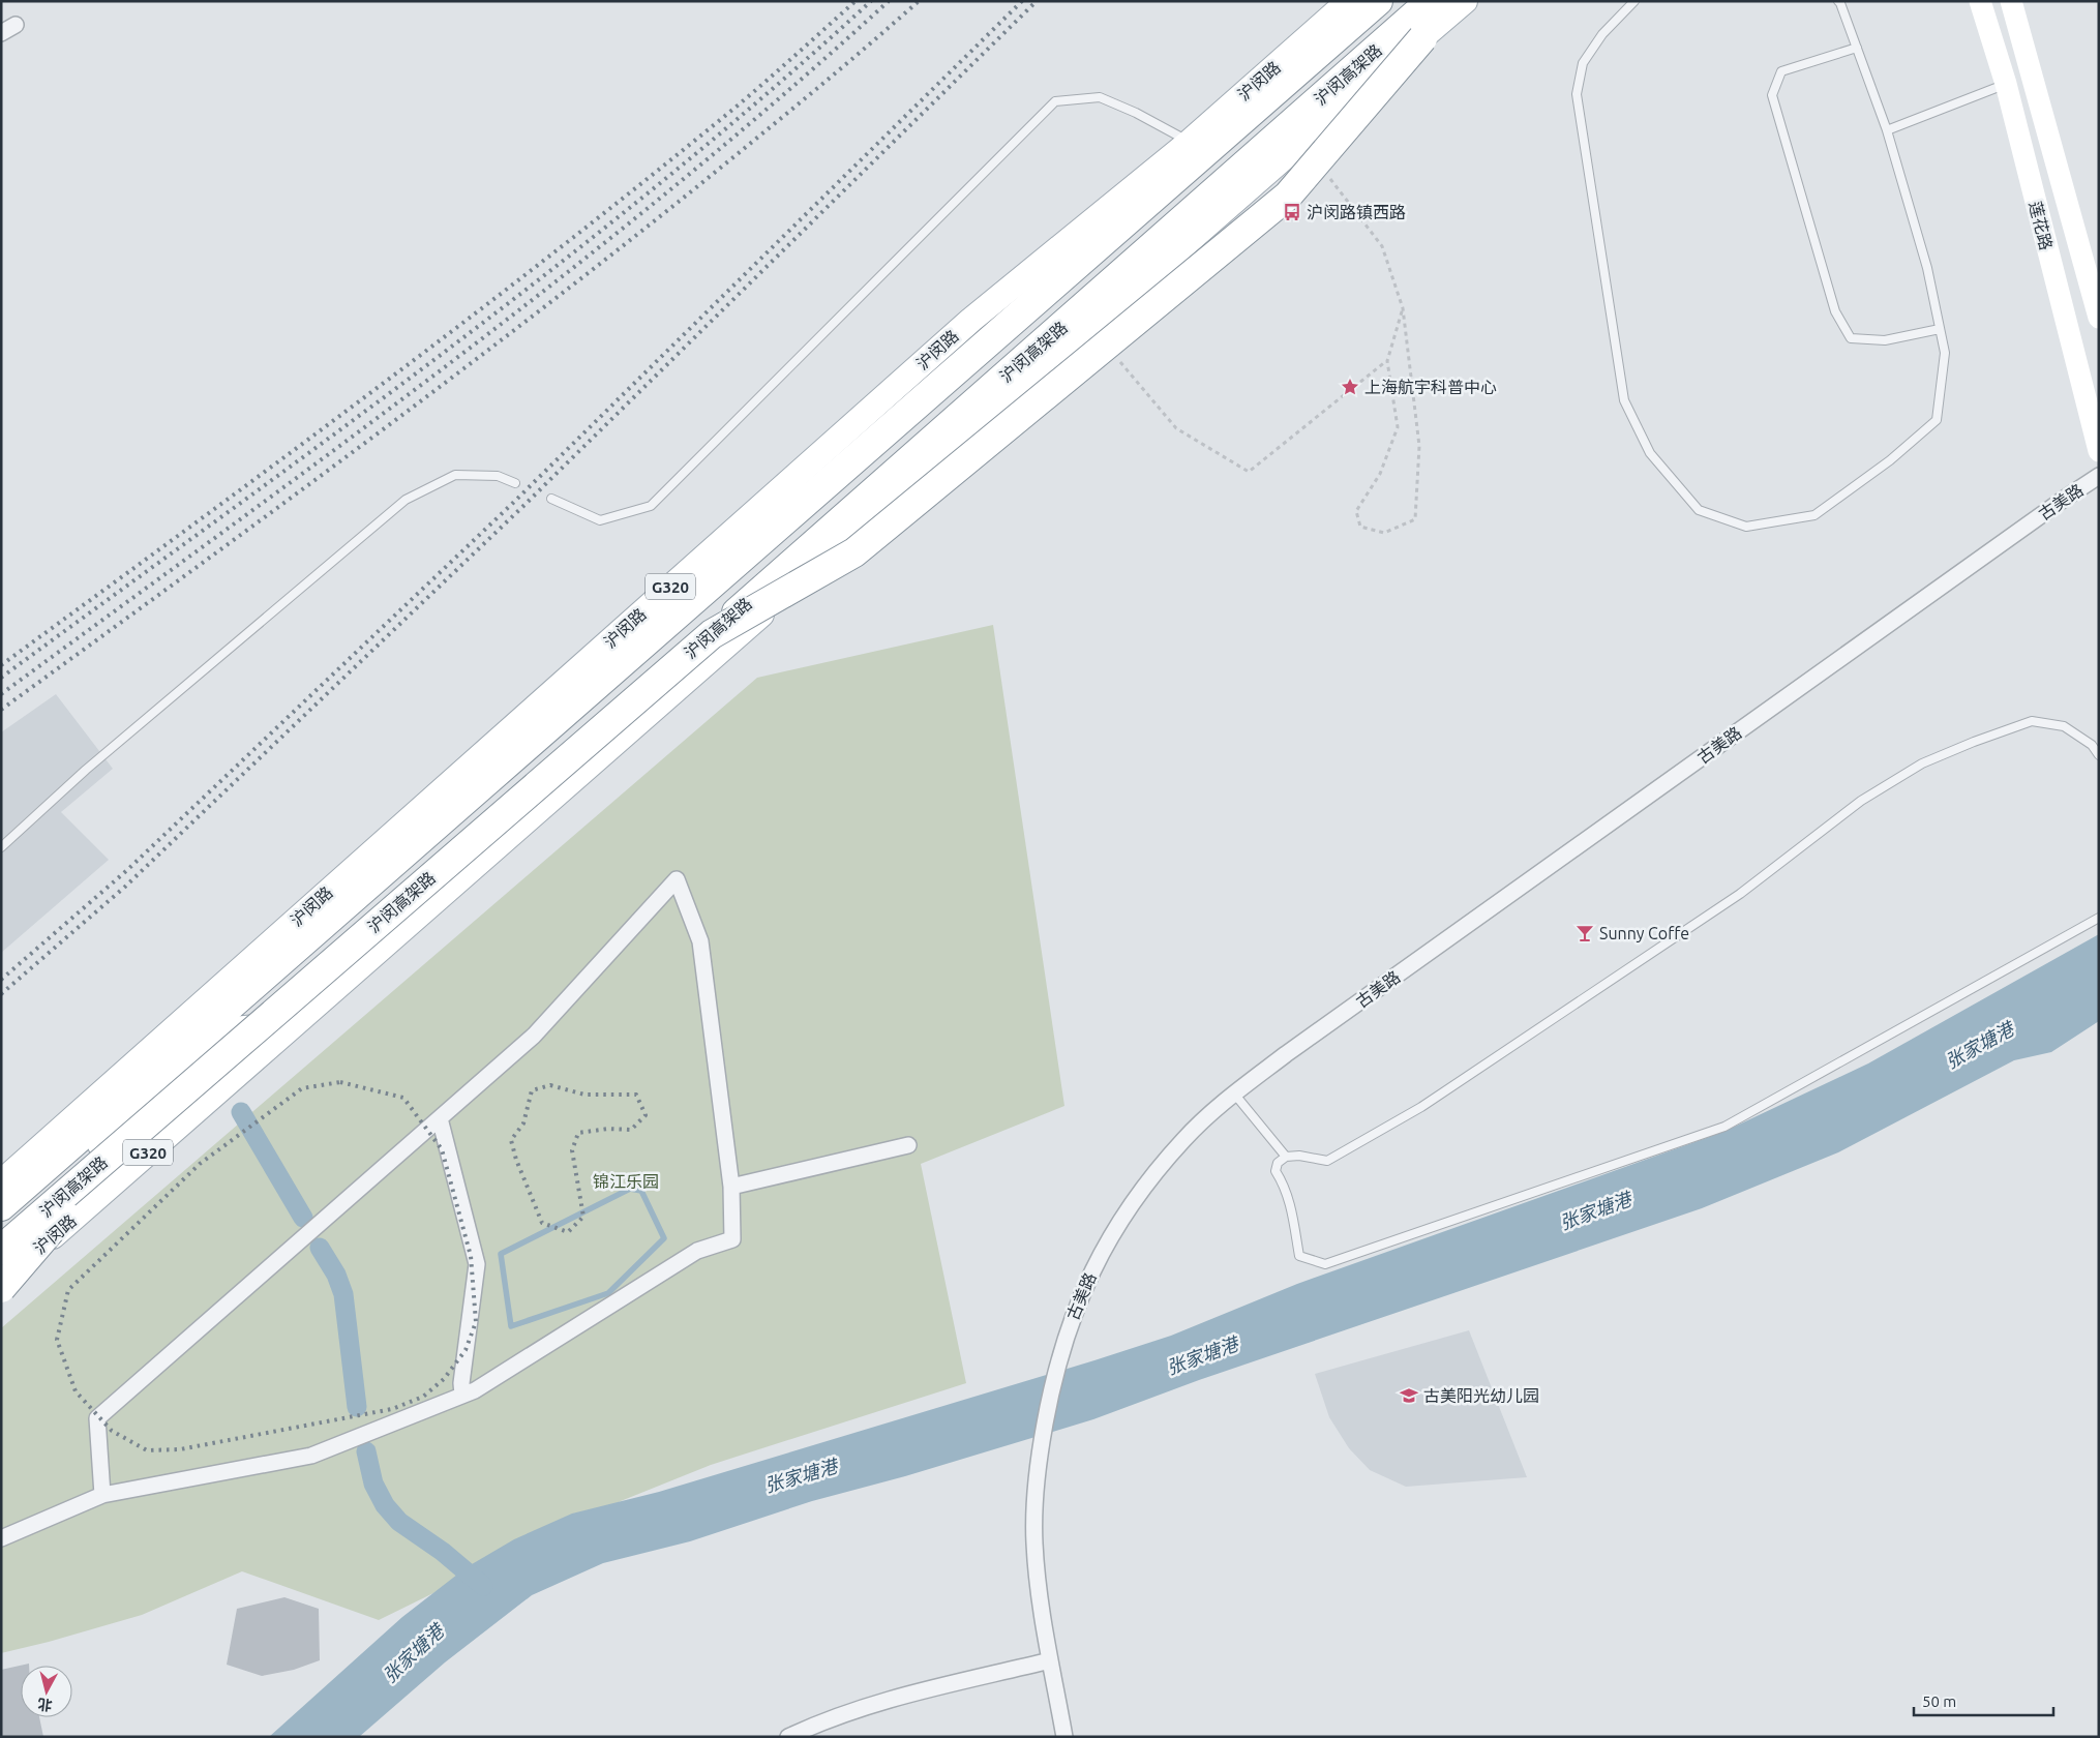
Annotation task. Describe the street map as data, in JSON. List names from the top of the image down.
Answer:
{
  "streets": {
    "highway": ["沪闵高架路"],
    "main road": ["沪闵路", "莲花路", "G320"],
    "street": ["古美路"]
  },
  "water": ["张家塘港"],
  "parks": ["锦江乐园"],
  "places": {
    "bus stop": ["沪闵路镇西路"],
    "place": ["上海航宇科普中心"],
    "bar": ["Sunny Coffe"],
    "school or university": ["古美阳光幼儿园"]
  },
  "scale_bar": "50 m",
  "north": "bottom"
}
